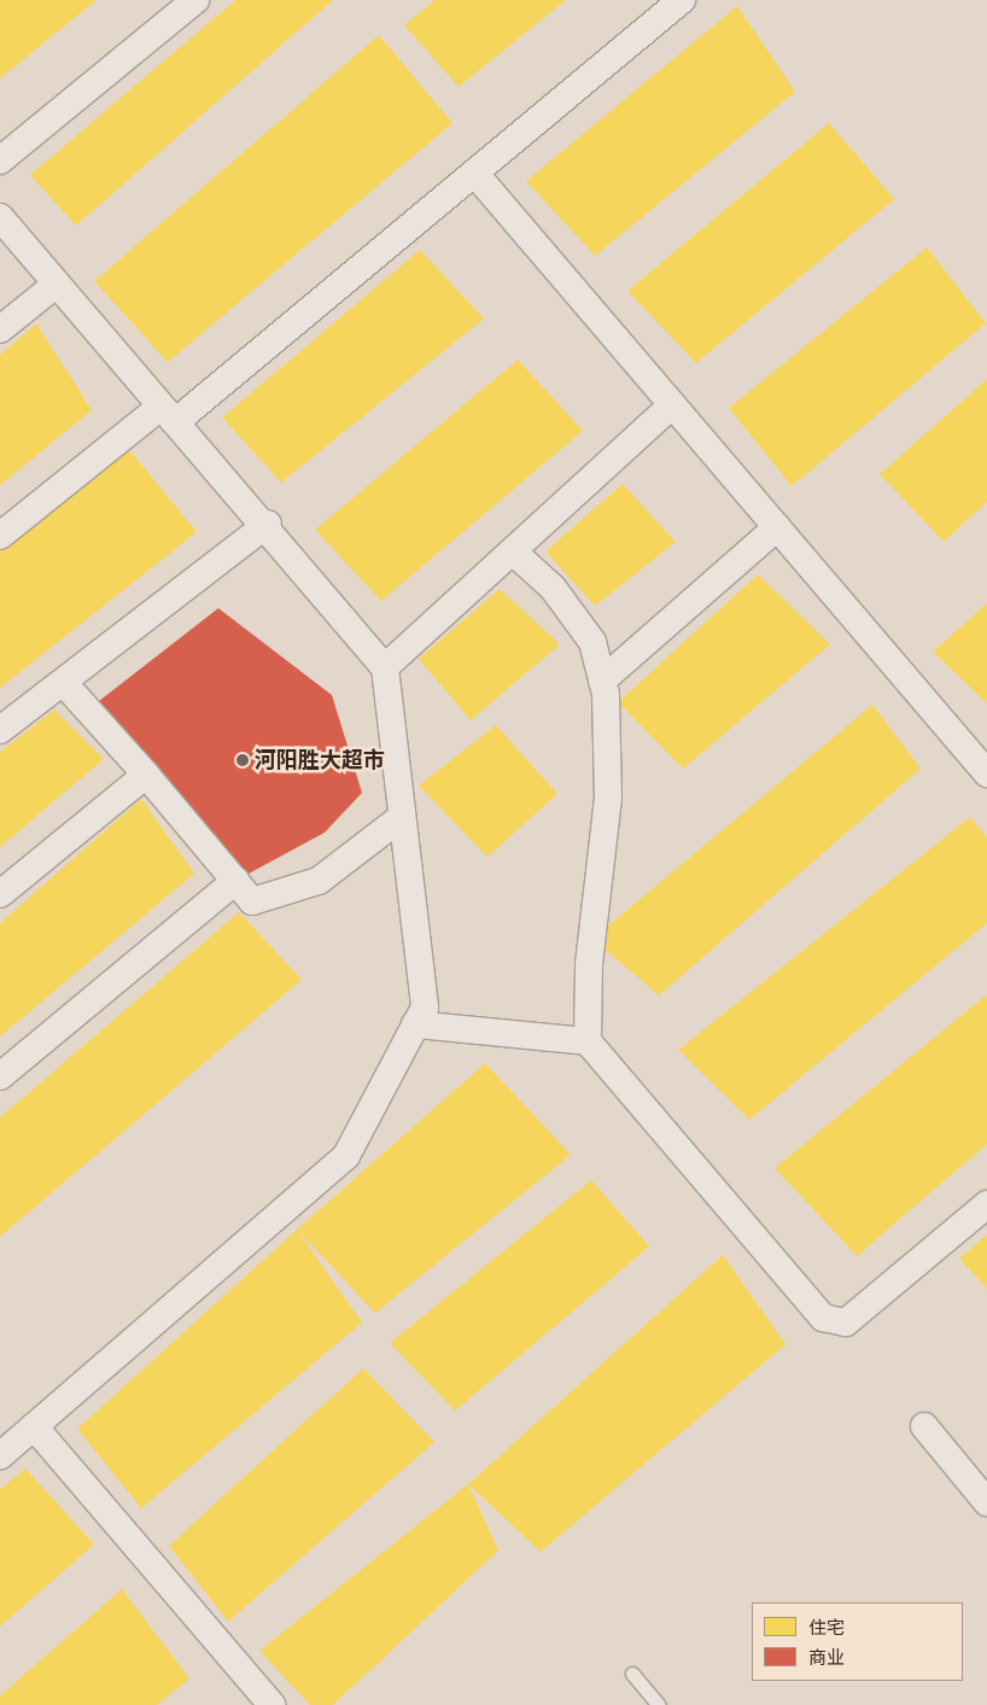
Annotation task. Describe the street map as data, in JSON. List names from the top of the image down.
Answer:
{
  "places": ["河阳胜大超市"],
  "legend": ["住宅", "商业"]
}
